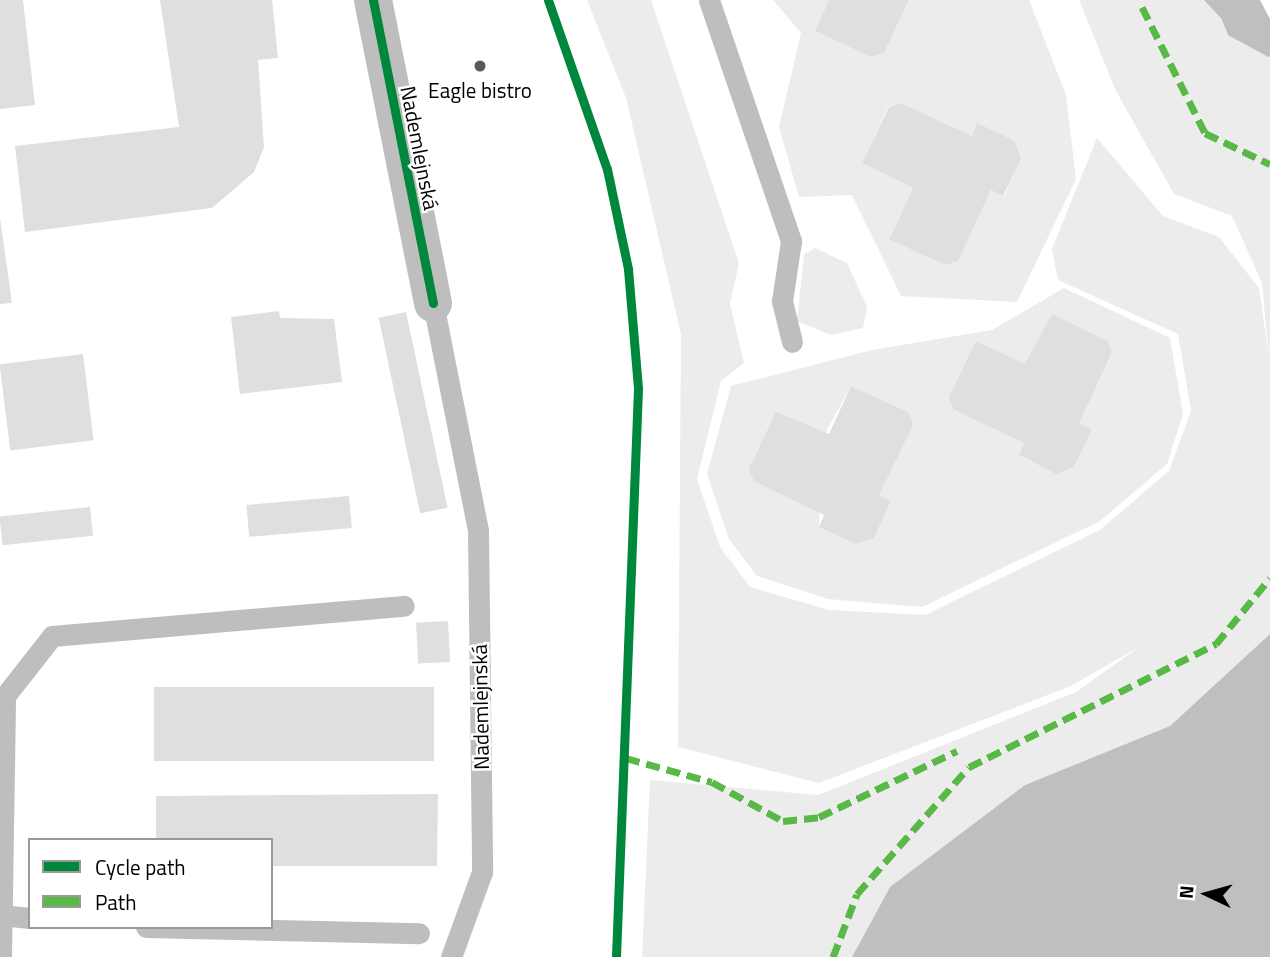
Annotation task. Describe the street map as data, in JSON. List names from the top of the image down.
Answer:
{
  "streets": {
    "street": ["Nademlejnská"]
  },
  "places": ["Eagle bistro"],
  "legend": ["Cycle path", "Path"],
  "north": "left"
}
